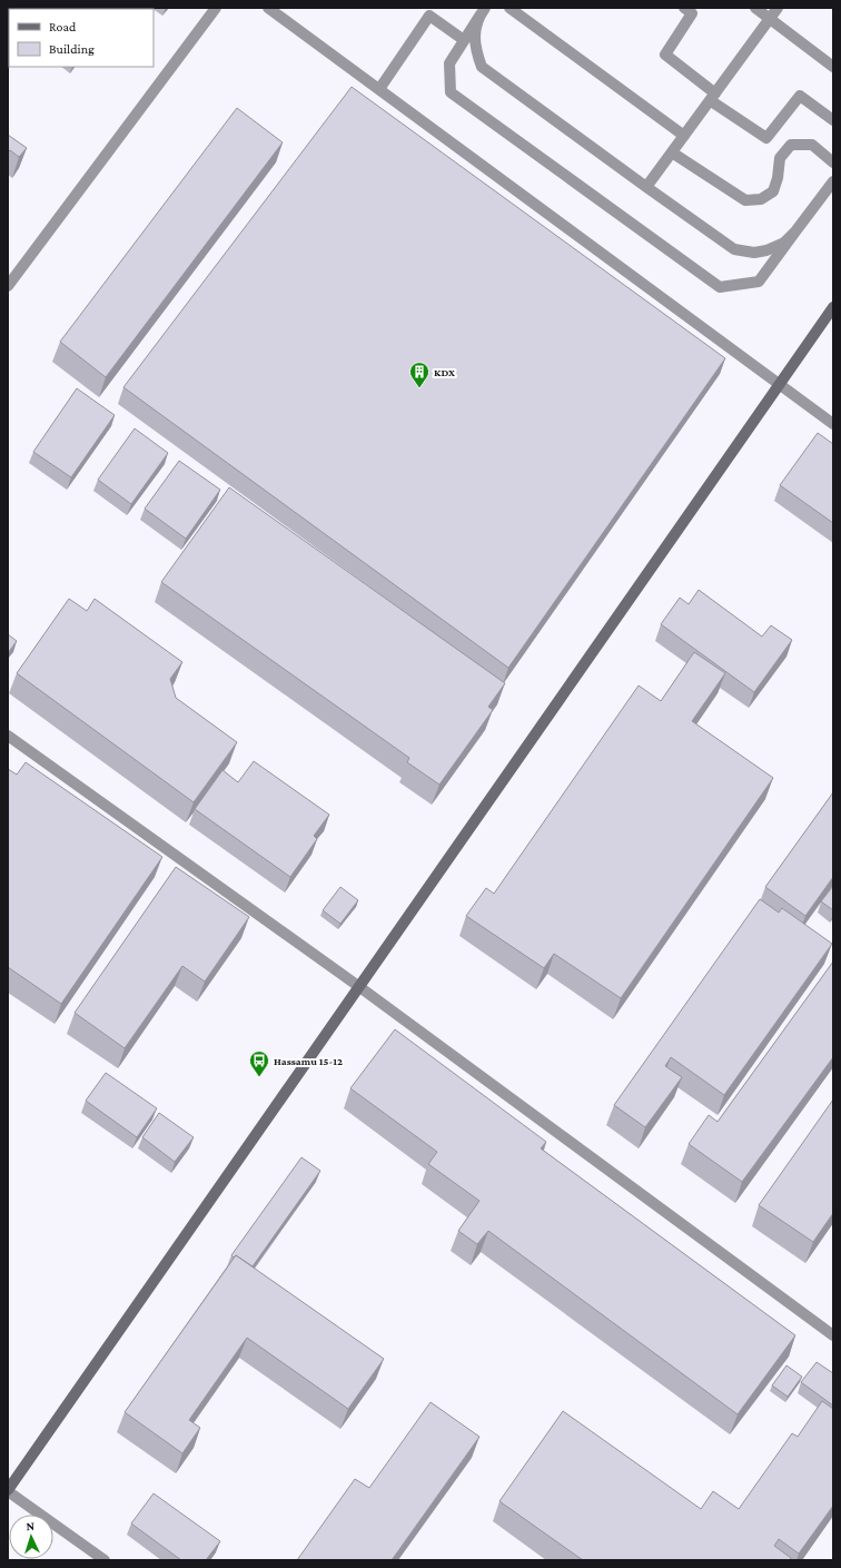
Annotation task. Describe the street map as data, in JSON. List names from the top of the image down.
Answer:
{
  "places": {
    "building": ["KDX"],
    "bus stop": ["Hassamu 15-12"]
  },
  "legend": ["Road", "Building"],
  "north": "top"
}
